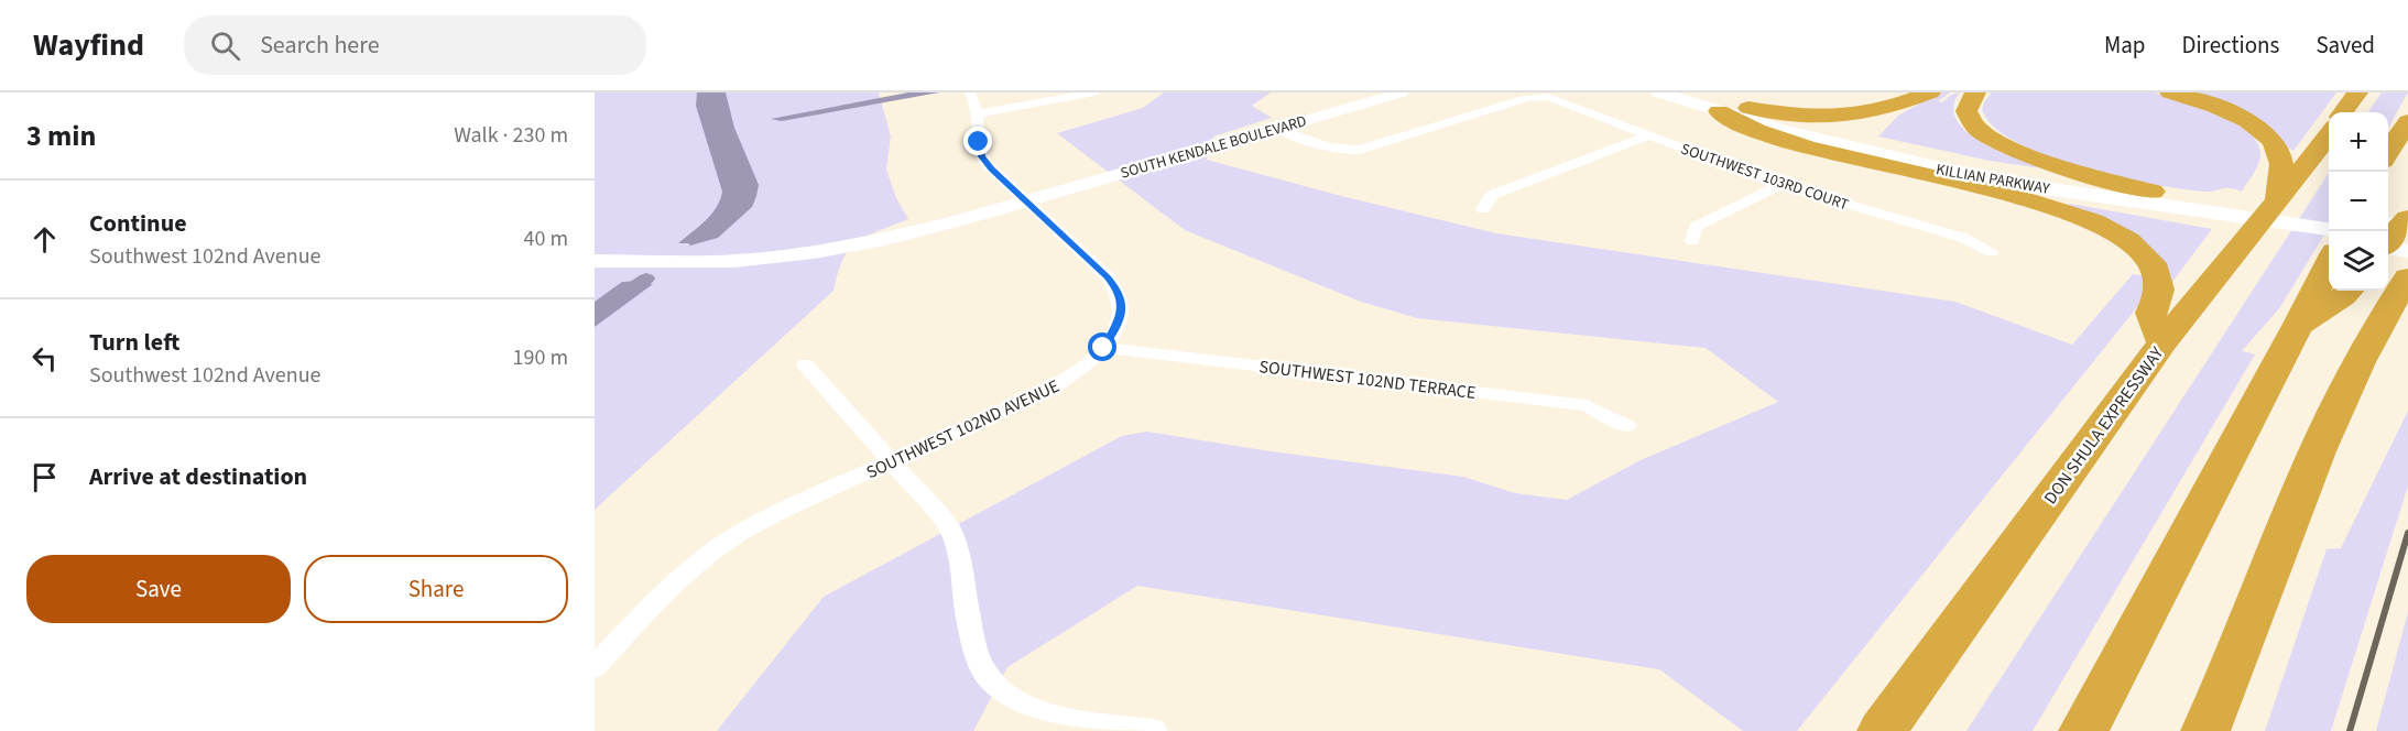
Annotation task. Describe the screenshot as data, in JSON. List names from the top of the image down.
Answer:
{
  "streets": {
    "highway": ["DON SHULA EXPRESSWAY"],
    "main road": ["KILLIAN PARKWAY"],
    "street": [
      "SOUTH KENDALE BOULEVARD",
      "SOUTHWEST 103RD COURT",
      "SOUTHWEST 102ND TERRACE",
      "SOUTHWEST 102ND AVENUE"
    ]
  },
  "crossings": [
    ["SOUTH KENDALE BOULEVARD", "SOUTHWEST 103RD COURT"],
    ["SOUTH KENDALE BOULEVARD", "SOUTHWEST 102ND AVENUE"],
    ["SOUTHWEST 102ND TERRACE", "SOUTHWEST 102ND AVENUE"]
  ],
  "page": {
    "header": "Wayfind",
    "search": "Search here",
    "nav": ["Map", "Directions", "Saved"],
    "heading": ["3 min", "Walk · 230 m"],
    "map_buttons": ["+", "−"],
    "list": [
      ["Continue", "Southwest 102nd Avenue", "40 m"],
      ["Turn left", "Southwest 102nd Avenue", "190 m"],
      "Arrive at destination"
    ],
    "buttons": ["Save", "Share"]
  }
}
